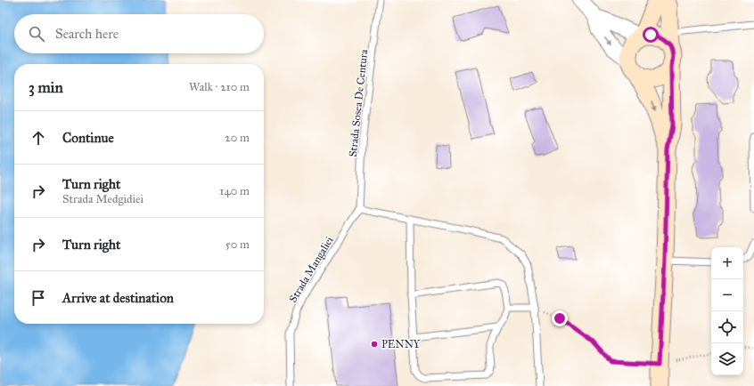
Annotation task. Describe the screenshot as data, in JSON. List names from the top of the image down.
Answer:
{
  "streets": {
    "lane": ["Strada Sosea De Centura", "Strada Mangaliei"]
  },
  "crossings": [
    ["Strada Sosea De Centura", "Strada Mangaliei"]
  ],
  "places": ["PENNY"],
  "page": {
    "search": "Search here",
    "heading": ["3 min", "Walk · 210 m"],
    "list": [
      ["Continue", "20 m"],
      ["Turn right", "Strada Medgidiei", "140 m"],
      ["Turn right", "50 m"],
      "Arrive at destination"
    ],
    "map_buttons": ["+", "−"]
  }
}
